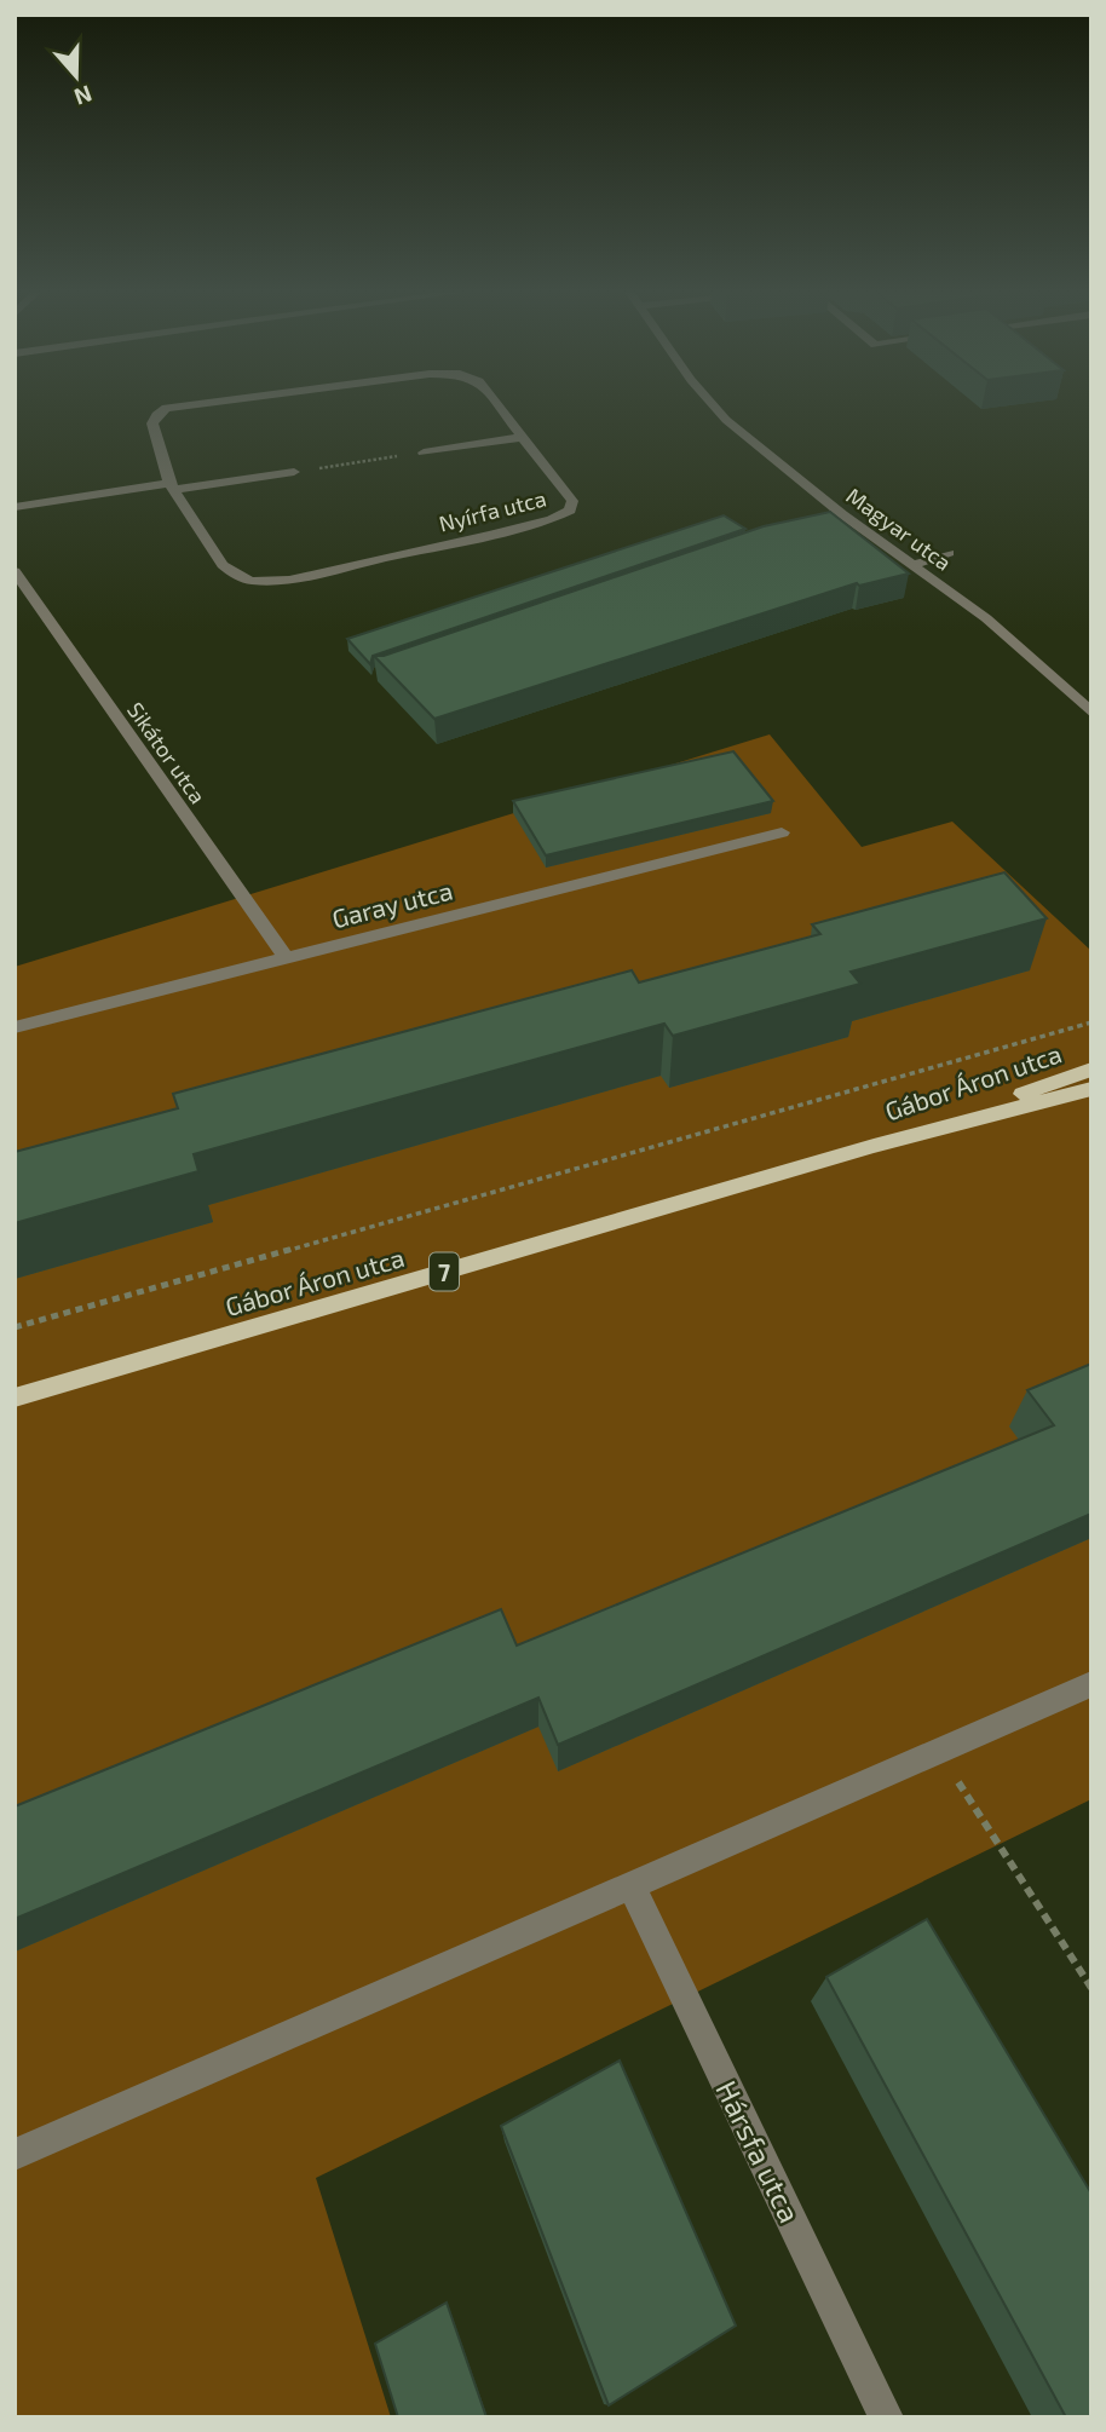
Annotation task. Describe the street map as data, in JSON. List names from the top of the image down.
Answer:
{
  "streets": {
    "main road": ["Gábor Áron utca", "7"],
    "street": [
      "Nyírfa utca",
      "Magyar utca",
      "Sikátor utca",
      "Garay utca",
      "Hársfa utca"
    ]
  },
  "crossings": [
    ["Sikátor utca", "Garay utca"]
  ],
  "north": "bottom"
}
